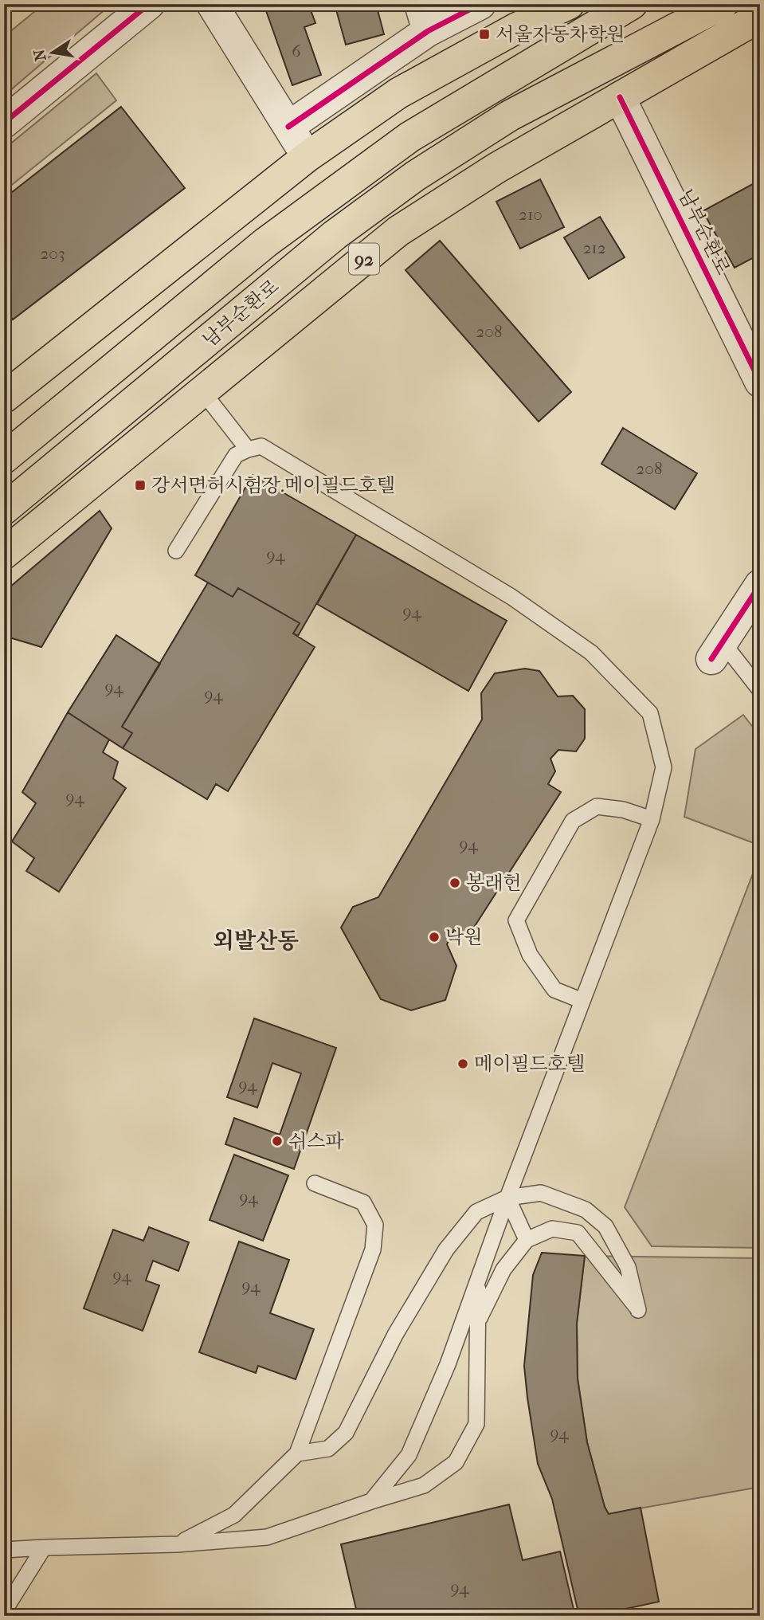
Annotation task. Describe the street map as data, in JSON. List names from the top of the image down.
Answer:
{
  "streets": {
    "main road": ["남부순환로", "92"]
  },
  "districts": ["외발산동"],
  "places": {
    "transit": ["서울자동차학원", "강서면허시험장.메이필드호텔"],
    "other": [
      "봉래헌",
      "낙원",
      "메이필드호텔",
      "쉬스파"
    ]
  },
  "house_numbers": [
    "6",
    "210",
    "212",
    "203",
    "208",
    "208",
    "94",
    "94",
    "94",
    "94",
    "94",
    "94",
    "94",
    "94",
    "94",
    "94",
    "94",
    "94"
  ],
  "north": "left"
}
